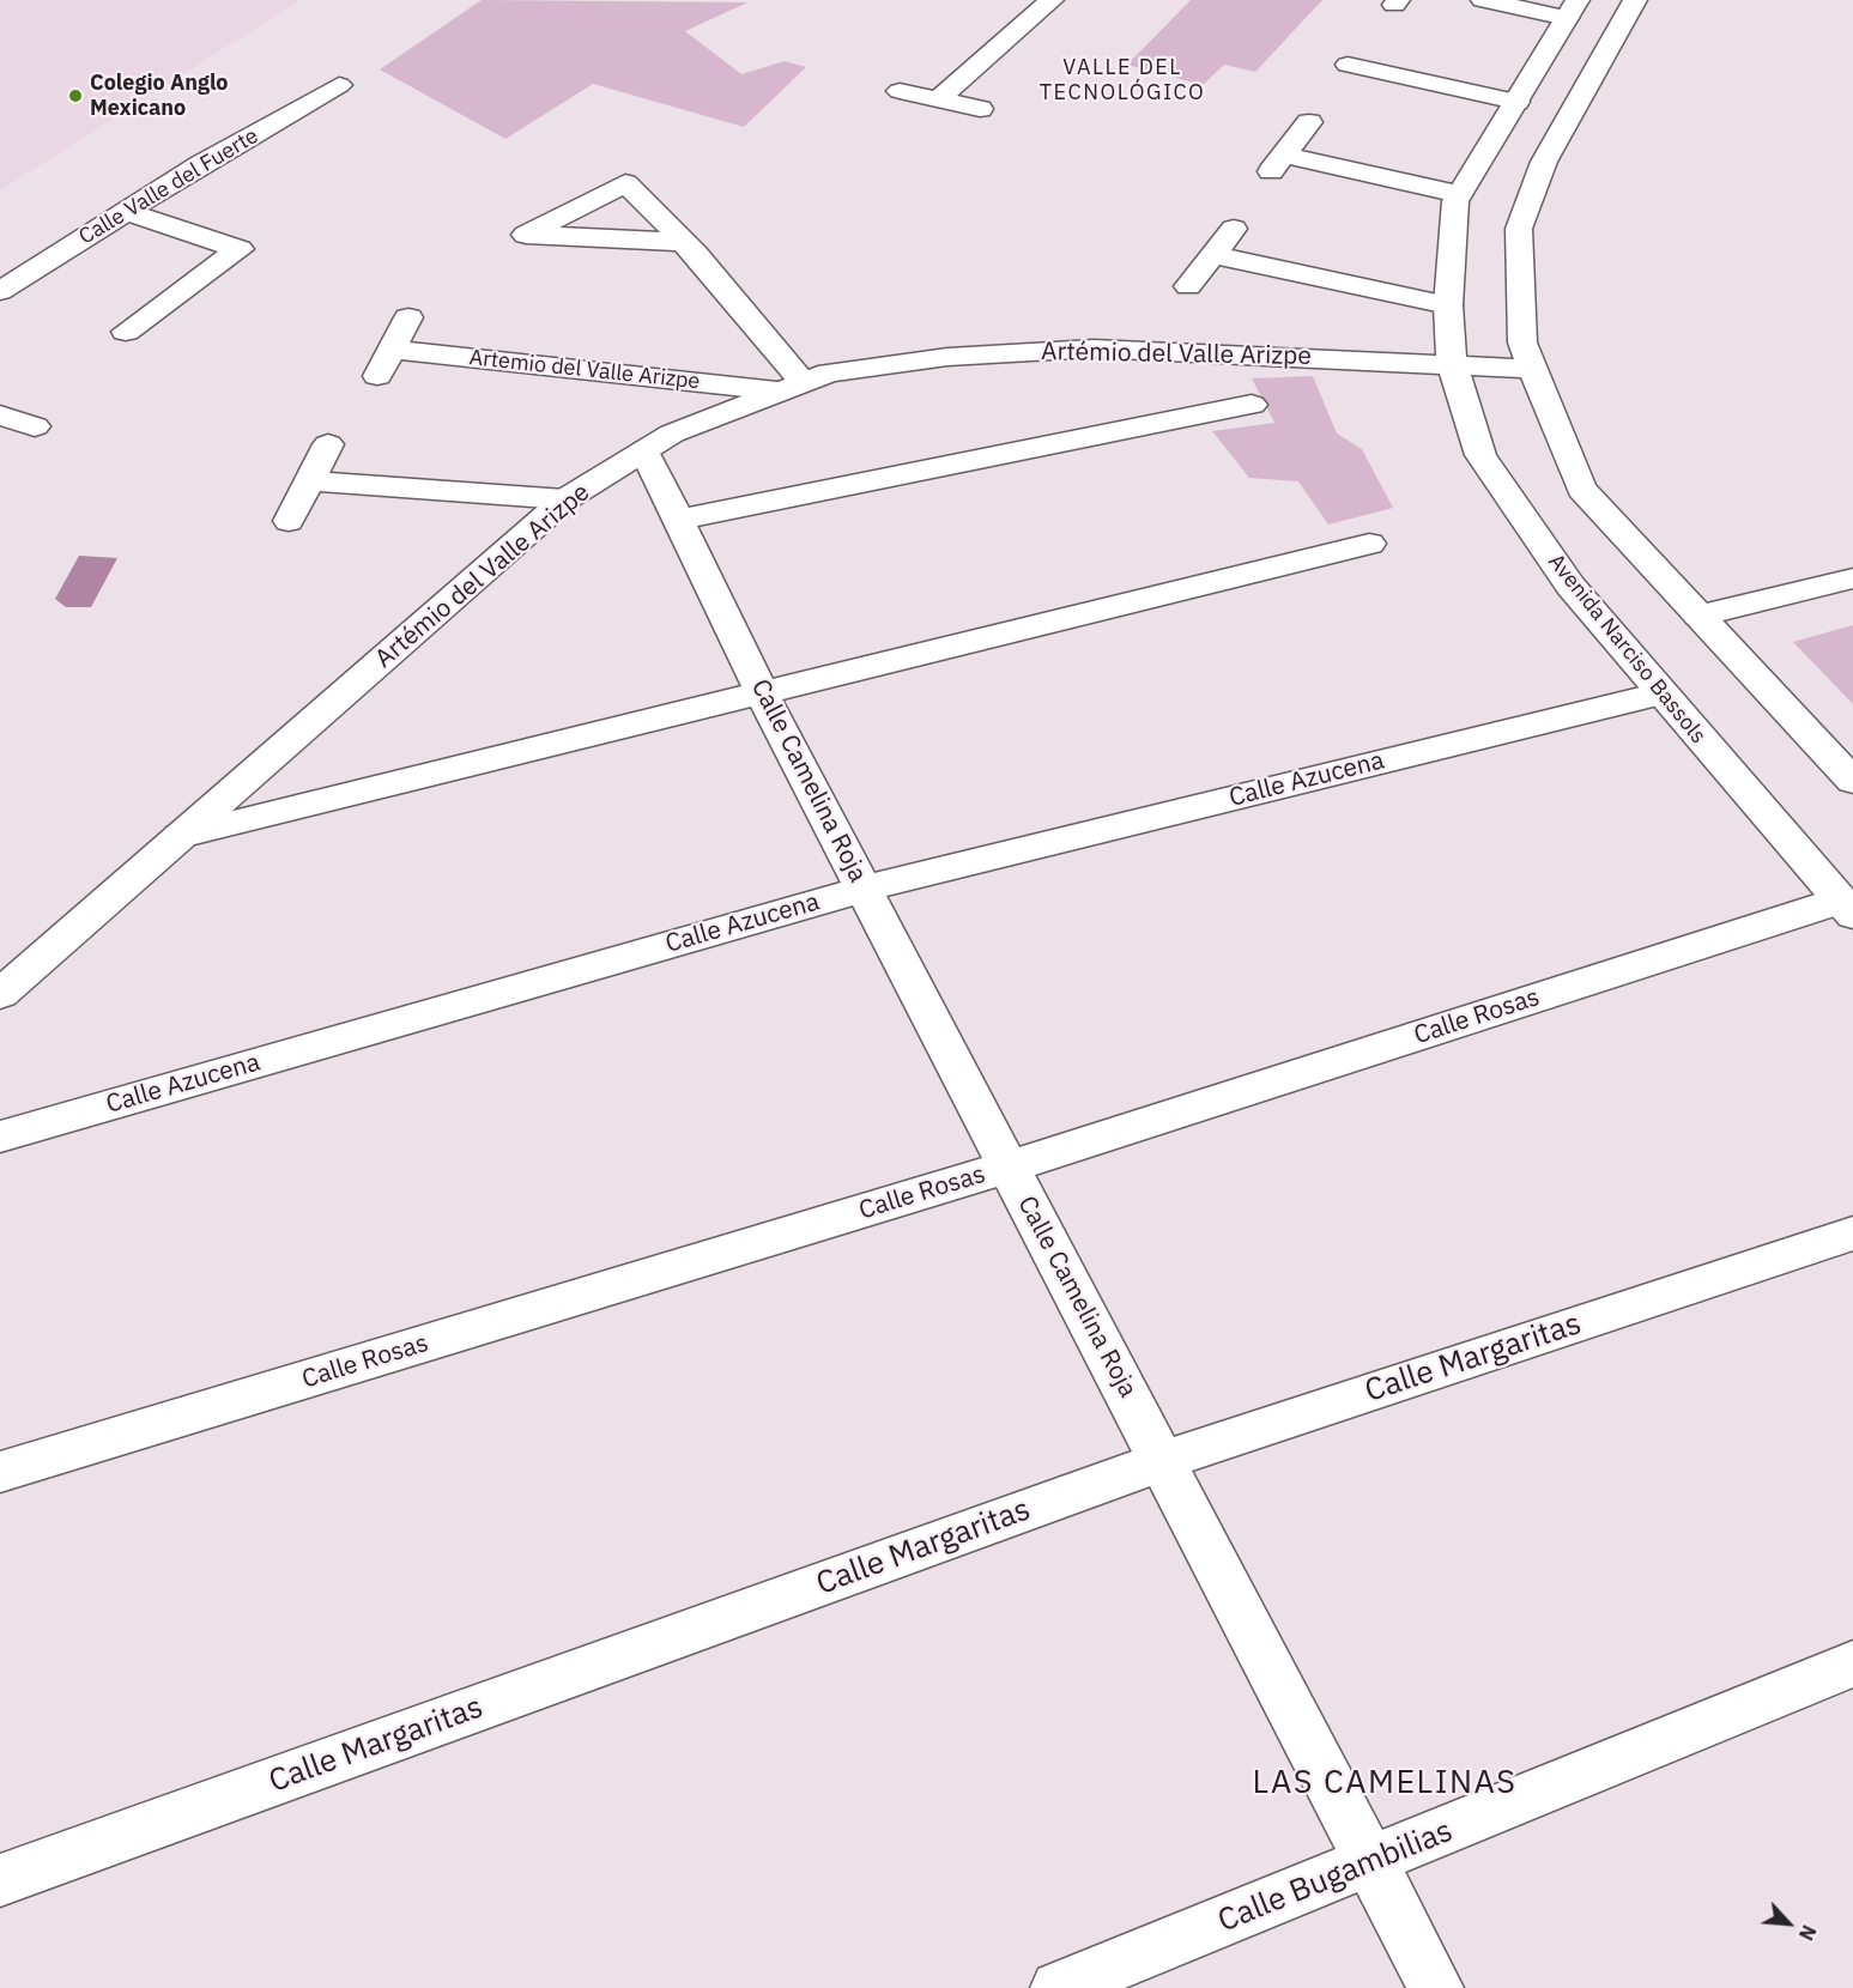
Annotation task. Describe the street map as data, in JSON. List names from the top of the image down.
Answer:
{
  "streets": {
    "street": [
      "Calle Valle del Fuerte",
      "Artémio del Valle Arizpe",
      "Artemio del Valle Arizpe",
      "Avenida Narciso Bassols",
      "Calle Azucena",
      "Calle Camelina Roja",
      "Calle Rosas",
      "Calle Margaritas",
      "Calle Bugambilias"
    ]
  },
  "crossings": [
    ["Artémio del Valle Arizpe", "Artemio del Valle Arizpe"],
    ["Artémio del Valle Arizpe", "Avenida Narciso Bassols"],
    ["Artémio del Valle Arizpe", "Calle Camelina Roja"],
    ["Avenida Narciso Bassols", "Calle Azucena"],
    ["Avenida Narciso Bassols", "Calle Rosas"],
    ["Calle Azucena", "Calle Camelina Roja"],
    ["Calle Camelina Roja", "Calle Rosas"],
    ["Calle Camelina Roja", "Calle Margaritas"],
    ["Calle Camelina Roja", "Calle Bugambilias"]
  ],
  "districts": ["VALLE DEL TECNOLÓGICO", "LAS CAMELINAS"],
  "places": ["Colegio Anglo Mexicano"],
  "north": "bottom right"
}
